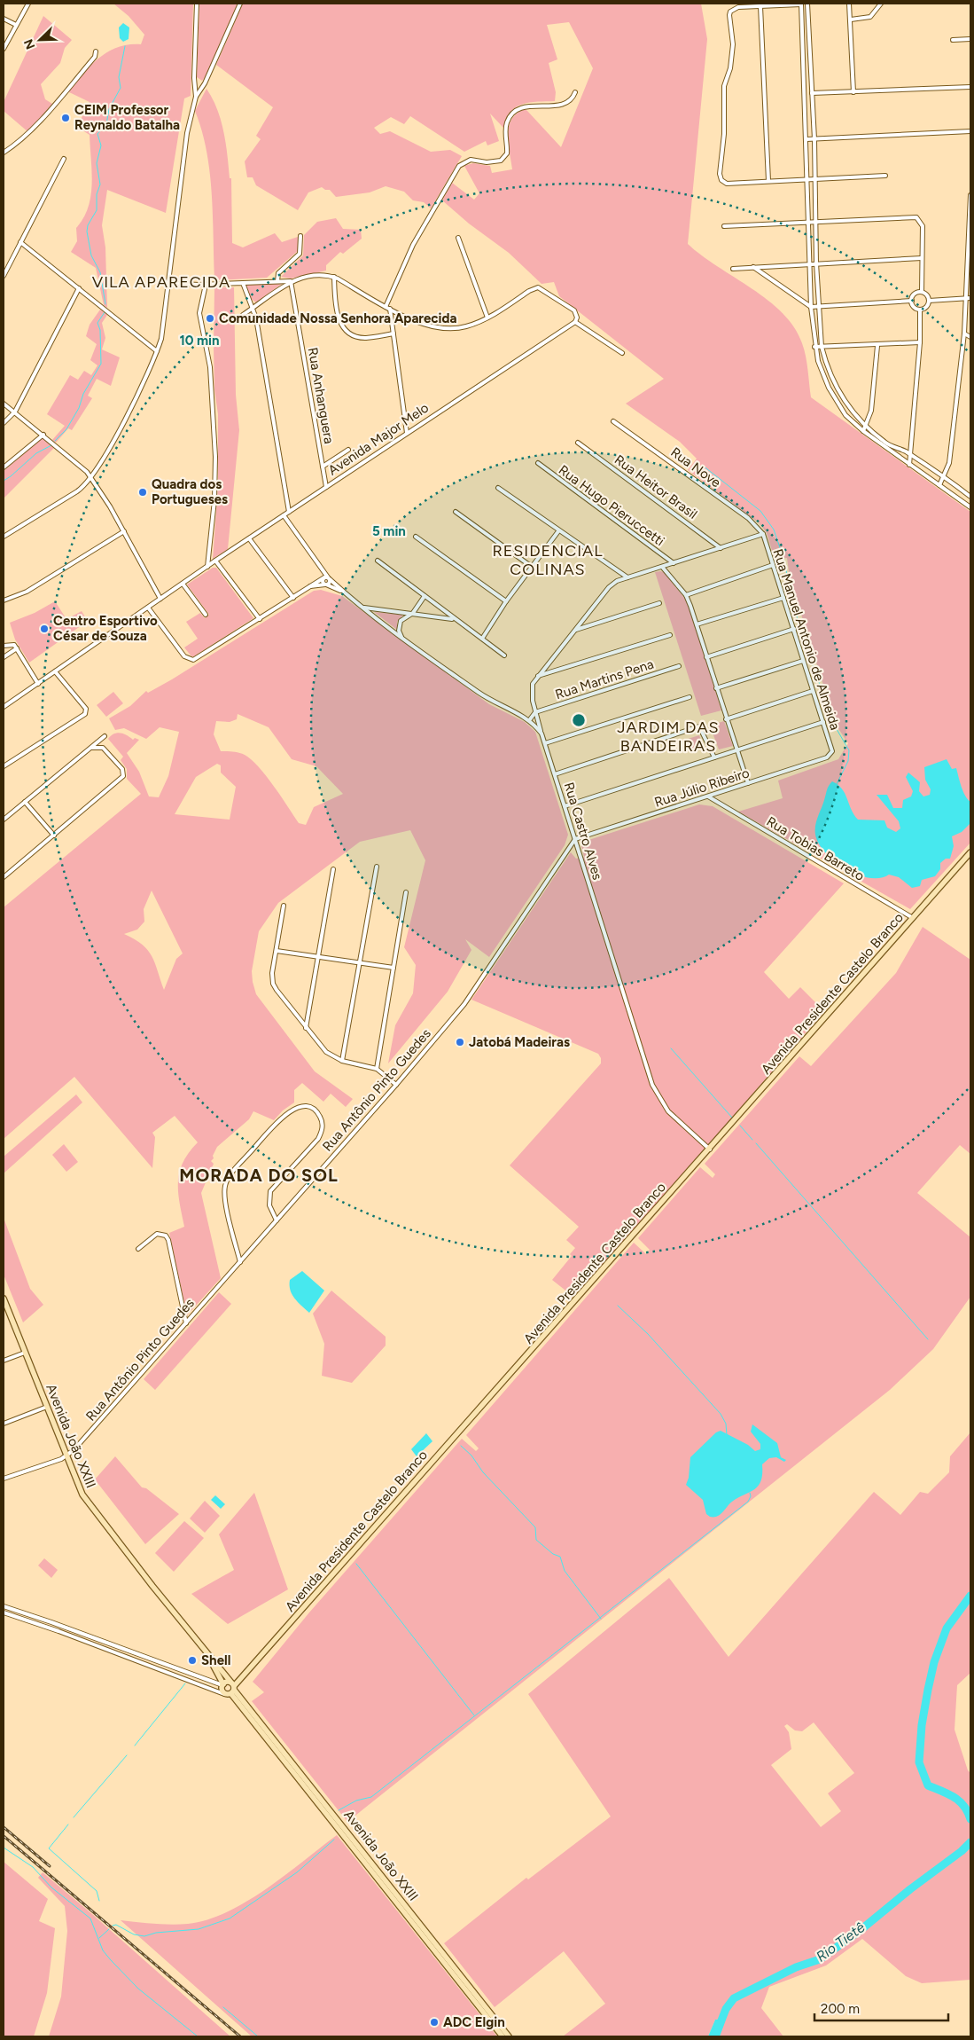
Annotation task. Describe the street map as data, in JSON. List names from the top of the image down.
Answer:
{
  "streets": {
    "main road": ["Avenida Presidente Castelo Branco", "Avenida João XXIII"],
    "street": [
      "Rua Anhanguera",
      "Avenida Major Melo",
      "Rua Nove",
      "Rua Heitor Brasil",
      "Rua Hugo Pieruccetti",
      "Rua Manuel Antonio de Almeida",
      "Rua Martins Pena",
      "Rua Júlio Ribeiro",
      "Rua Castro Alves",
      "Rua Tobias Barreto",
      "Rua Antônio Pinto Guedes"
    ]
  },
  "crossings": [
    ["Rua Anhanguera", "Avenida Major Melo"],
    ["Avenida Major Melo", "Rua Castro Alves"],
    ["Rua Nove", "Rua Manuel Antonio de Almeida"],
    ["Rua Manuel Antonio de Almeida", "Rua Júlio Ribeiro"],
    ["Rua Júlio Ribeiro", "Rua Castro Alves"],
    ["Rua Júlio Ribeiro", "Rua Tobias Barreto"],
    ["Rua Júlio Ribeiro", "Rua Antônio Pinto Guedes"],
    ["Rua Castro Alves", "Avenida Presidente Castelo Branco"],
    ["Rua Castro Alves", "Rua Antônio Pinto Guedes"],
    ["Rua Tobias Barreto", "Avenida Presidente Castelo Branco"],
    ["Avenida Presidente Castelo Branco", "Avenida João XXIII"],
    ["Rua Antônio Pinto Guedes", "Avenida João XXIII"]
  ],
  "districts": [
    "VILA APARECIDA",
    "RESIDENCIAL COLINAS",
    "JARDIM DAS BANDEIRAS",
    "MORADA DO SOL"
  ],
  "water": ["Rio Tietê"],
  "places": [
    "CEIM Professor Reynaldo Batalha",
    "Comunidade Nossa Senhora Aparecida",
    "Quadra dos Portugueses",
    "Centro Esportivo César de Souza",
    "Jatobá Madeiras",
    "Shell",
    "ADC Elgin"
  ],
  "scale_bar": "200 m",
  "north": "bottom left",
  "rings": ["10 min", "5 min"]
}
